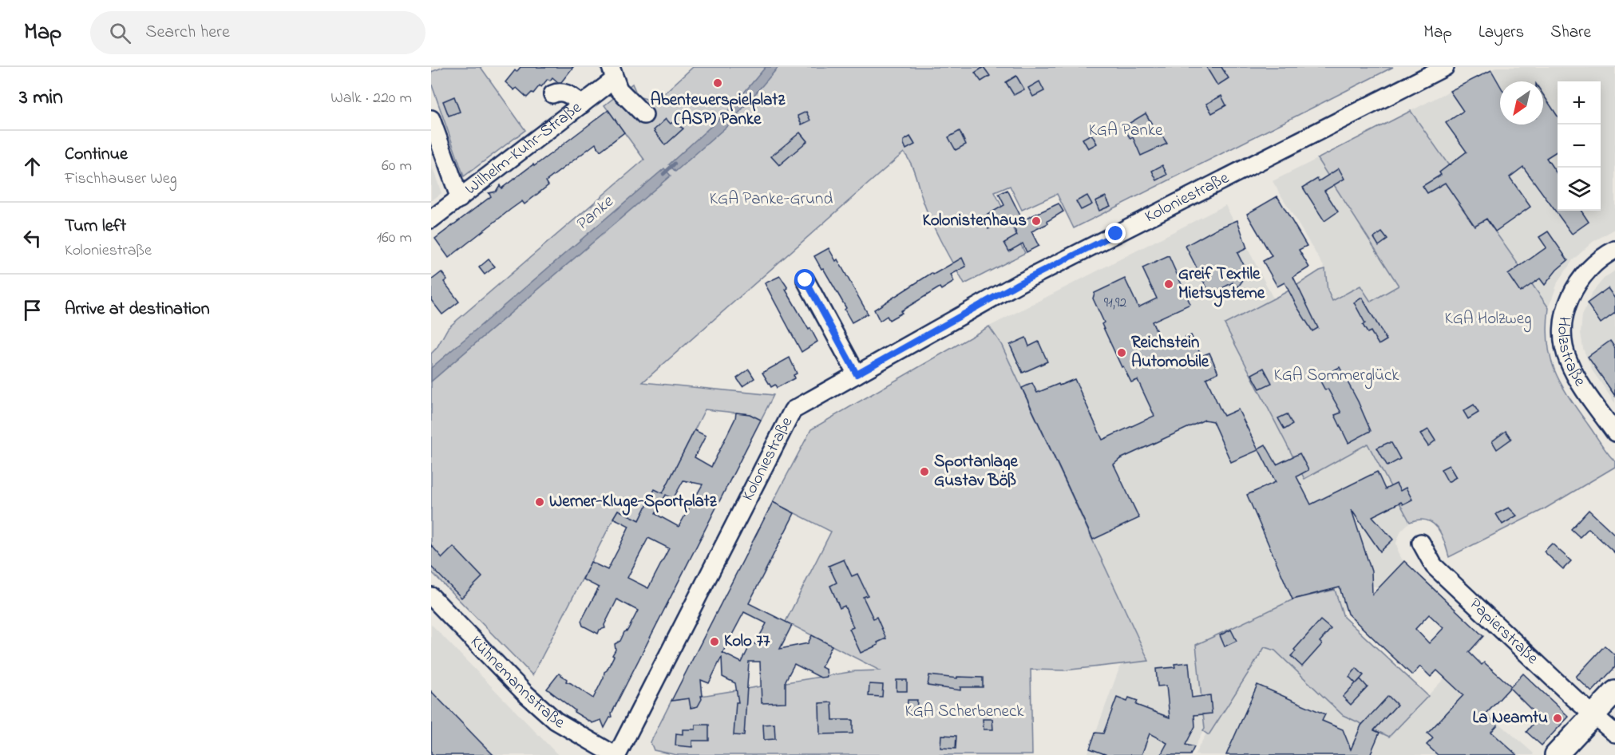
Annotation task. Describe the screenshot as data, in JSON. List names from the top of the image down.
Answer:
{
  "streets": {
    "street": [
      "Wilhelm-Kuhr-Straße",
      "Koloniestraße",
      "Holzstraße",
      "Papierstraße",
      "Kühnemannstraße"
    ]
  },
  "crossings": [
    ["Koloniestraße", "Kühnemannstraße"]
  ],
  "water": ["Panke"],
  "parks": [
    "KGA Panke",
    "KGA Panke-Grund",
    "KGA Holzweg",
    "KGA Sommerglück",
    "KGA Scherbeneck"
  ],
  "places": [
    "Abenteuerspielplatz (ASP) Panke",
    "Kolonistenhaus",
    "Greif Textile Mietsysteme",
    "Reichstein Automobile",
    "Sportanlage Gustav Böß",
    "Werner-Kluge-Sportplatz",
    "Kolo 77",
    "La Neamtu"
  ],
  "house_numbers": ["91,92"],
  "north": "bottom left",
  "page": {
    "header": "Map",
    "search": "Search here",
    "nav": ["Map", "Layers", "Share"],
    "heading": ["3 min", "Walk · 220 m"],
    "map_buttons": ["+", "−"],
    "list": [
      ["Continue", "Fischhauser Weg", "60 m"],
      ["Turn left", "Koloniestraße", "160 m"],
      "Arrive at destination"
    ]
  }
}
